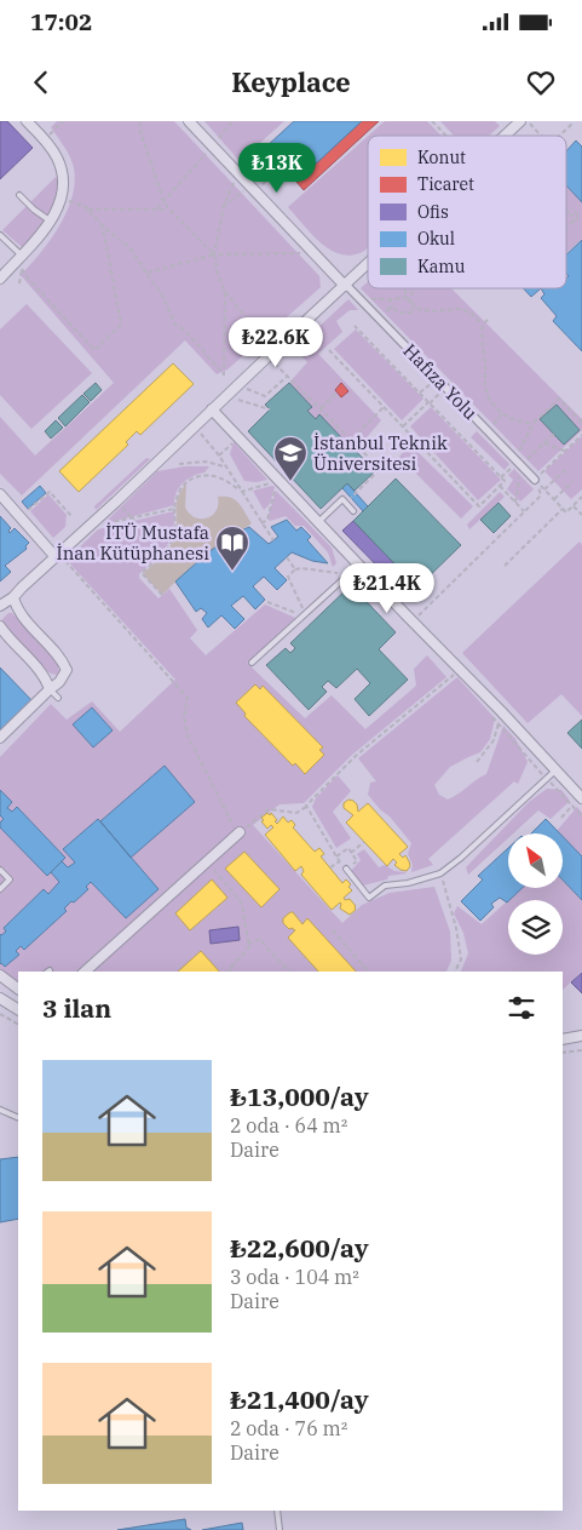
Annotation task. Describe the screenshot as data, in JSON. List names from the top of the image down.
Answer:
{
  "streets": {
    "street": ["Hafıza Yolu"]
  },
  "places": {
    "school or university": ["İstanbul Teknik Üniversitesi"],
    "library": ["İTÜ Mustafa İnan Kütüphanesi"]
  },
  "legend": [
    "Konut",
    "Ticaret",
    "Ofis",
    "Okul",
    "Kamu"
  ],
  "north": "top left",
  "page": {
    "status": "17:02",
    "header": "Keyplace",
    "price": ["₺13K", "₺22.6K", "₺21.4K"],
    "heading": "3 ilan",
    "list": [
      {
        "name": "₺13,000/ay",
        "note": "2 oda · 64 m² · Daire"
      },
      {
        "name": "₺22,600/ay",
        "note": "3 oda · 104 m² · Daire"
      },
      {
        "name": "₺21,400/ay",
        "note": "2 oda · 76 m² · Daire"
      }
    ]
  }
}
